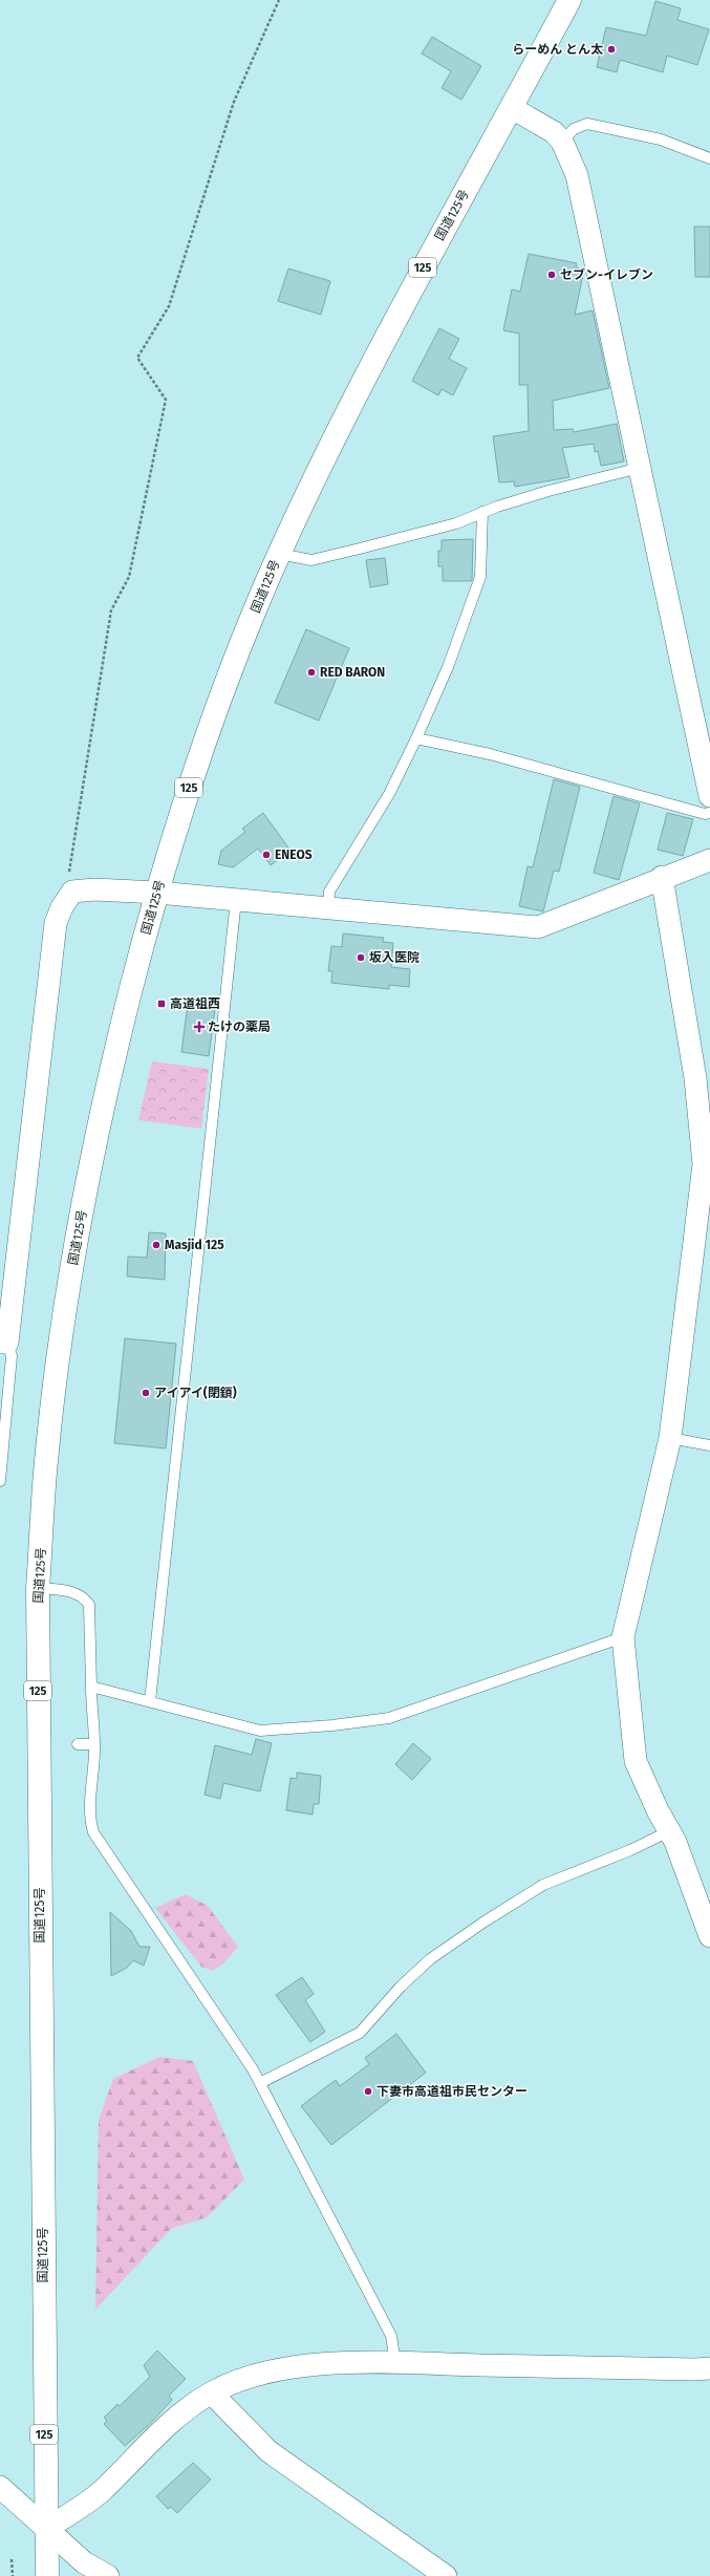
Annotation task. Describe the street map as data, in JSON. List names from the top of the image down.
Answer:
{
  "streets": {
    "highway": ["国道125号", "125"]
  },
  "places": {
    "other": [
      "らーめん とん太",
      "セブン-イレブン",
      "RED BARON",
      "ENEOS",
      "坂入医院",
      "Masjid 125",
      "アイアイ(閉鎖)",
      "下妻市高道祖市民センター"
    ],
    "transit": ["高道祖西"],
    "health": ["たけの薬局"]
  }
}
